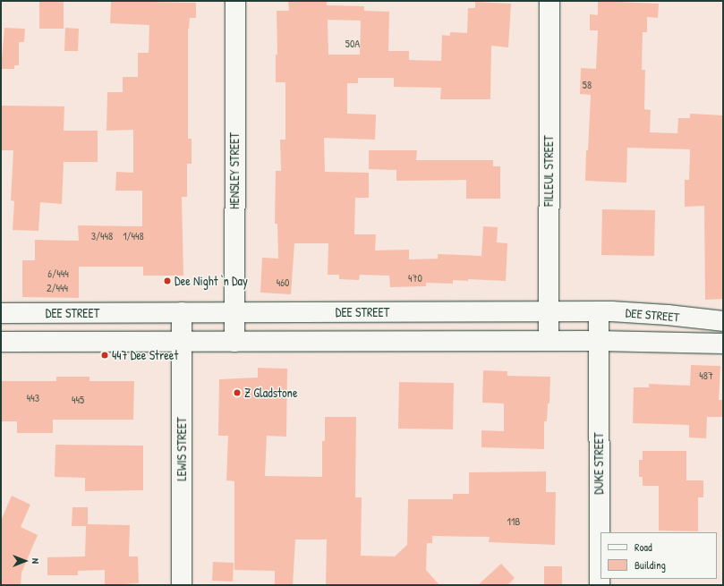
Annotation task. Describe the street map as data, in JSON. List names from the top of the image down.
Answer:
{
  "streets": {
    "main road": [
      "HENSLEY STREET",
      "FILLEUL STREET",
      "DEE STREET",
      "LEWIS STREET",
      "DUKE STREET"
    ]
  },
  "crossings": [
    ["HENSLEY STREET", "DEE STREET"],
    ["FILLEUL STREET", "DEE STREET"],
    ["DEE STREET", "LEWIS STREET"],
    ["DEE STREET", "DUKE STREET"]
  ],
  "places": ["Dee Night ‘n Day", "447 Dee Street", "Z Gladstone"],
  "house_numbers": [
    "50A",
    "58",
    "3/448",
    "1/448",
    "6/444",
    "470",
    "460",
    "2/444",
    "487",
    "443",
    "445",
    "11B"
  ],
  "legend": ["Road", "Building"],
  "north": "right"
}
